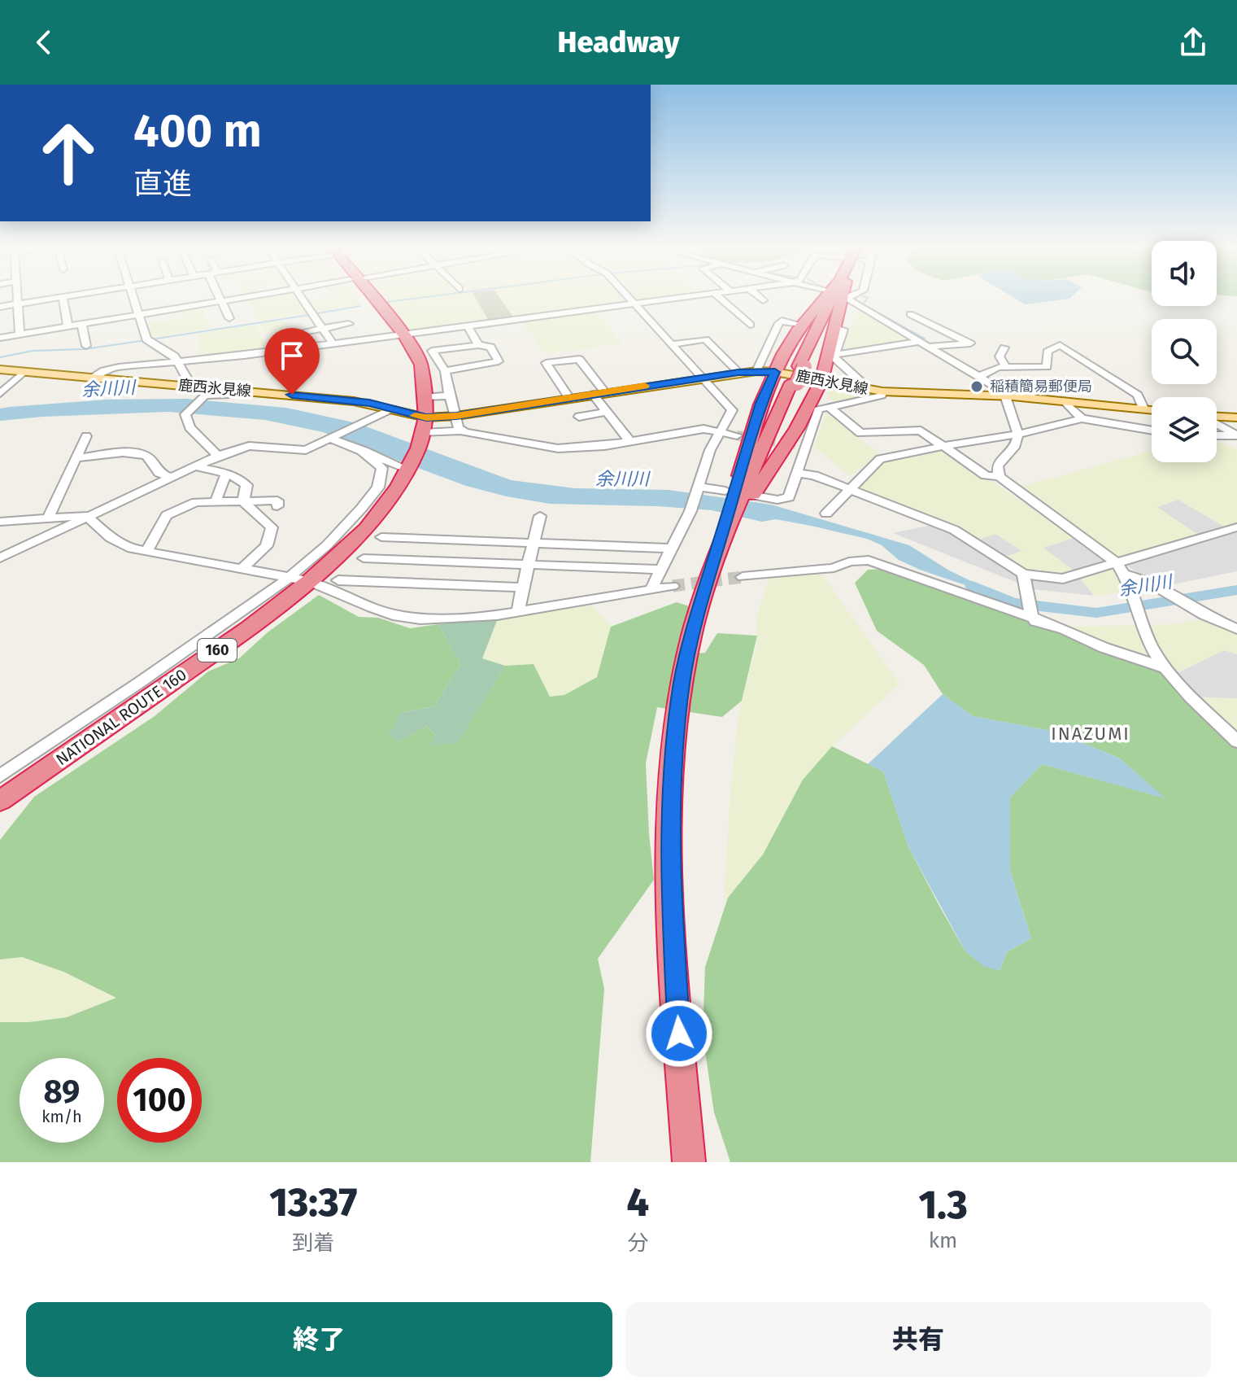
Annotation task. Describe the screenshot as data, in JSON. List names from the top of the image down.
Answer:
{
  "streets": {
    "highway": ["160", "NATIONAL ROUTE 160"],
    "main road": ["鹿西氷見線"]
  },
  "crossings": [
    ["鹿西氷見線", "160"],
    ["160", "NATIONAL ROUTE 160"]
  ],
  "districts": ["INAZUMI"],
  "water": ["余川川"],
  "places": ["稲積簡易郵便局"],
  "page": {
    "header": "Headway",
    "turn": ["400 m", "直進"],
    "speed": "89 km/h",
    "limit": "100",
    "eta": [
      "13:37",
      "到着",
      "4",
      "分",
      "1.3",
      "km"
    ],
    "buttons": ["終了", "共有"]
  }
}
